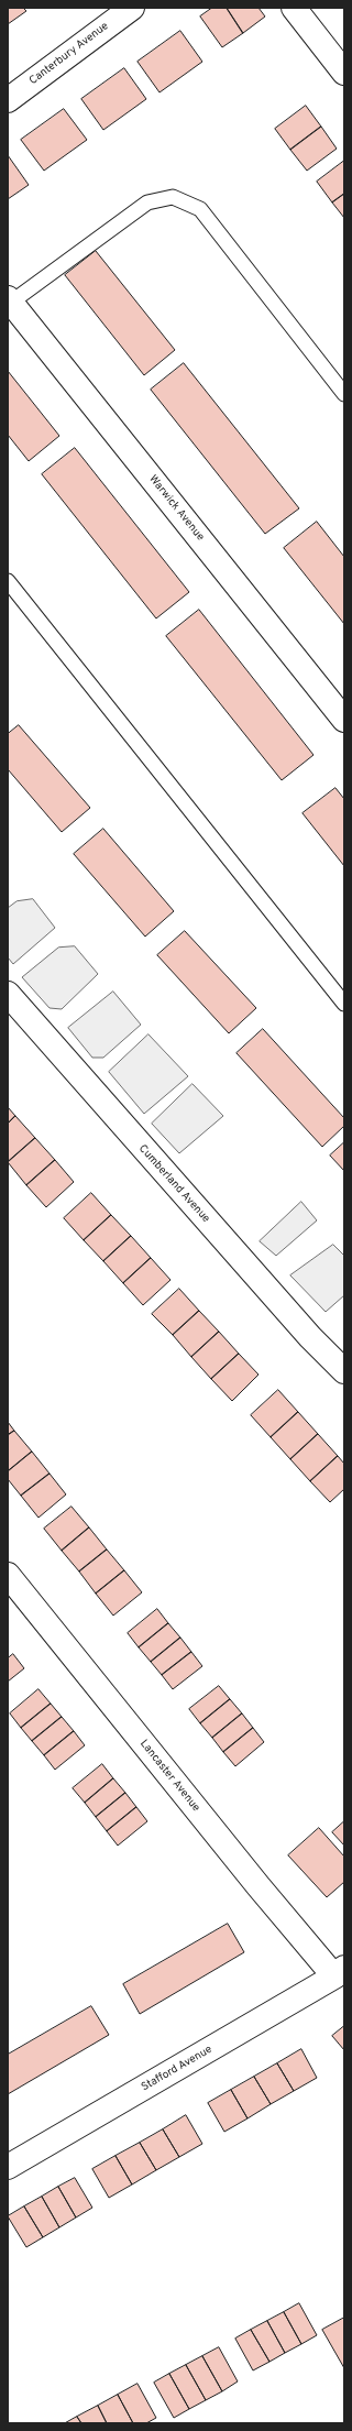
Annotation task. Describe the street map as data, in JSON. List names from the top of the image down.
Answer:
{
  "streets": {
    "street": [
      "Canterbury Avenue",
      "Warwick Avenue",
      "Cumberland Avenue",
      "Lancaster Avenue",
      "Stafford Avenue"
    ]
  },
  "crossings": [
    ["Lancaster Avenue", "Stafford Avenue"]
  ]
}
